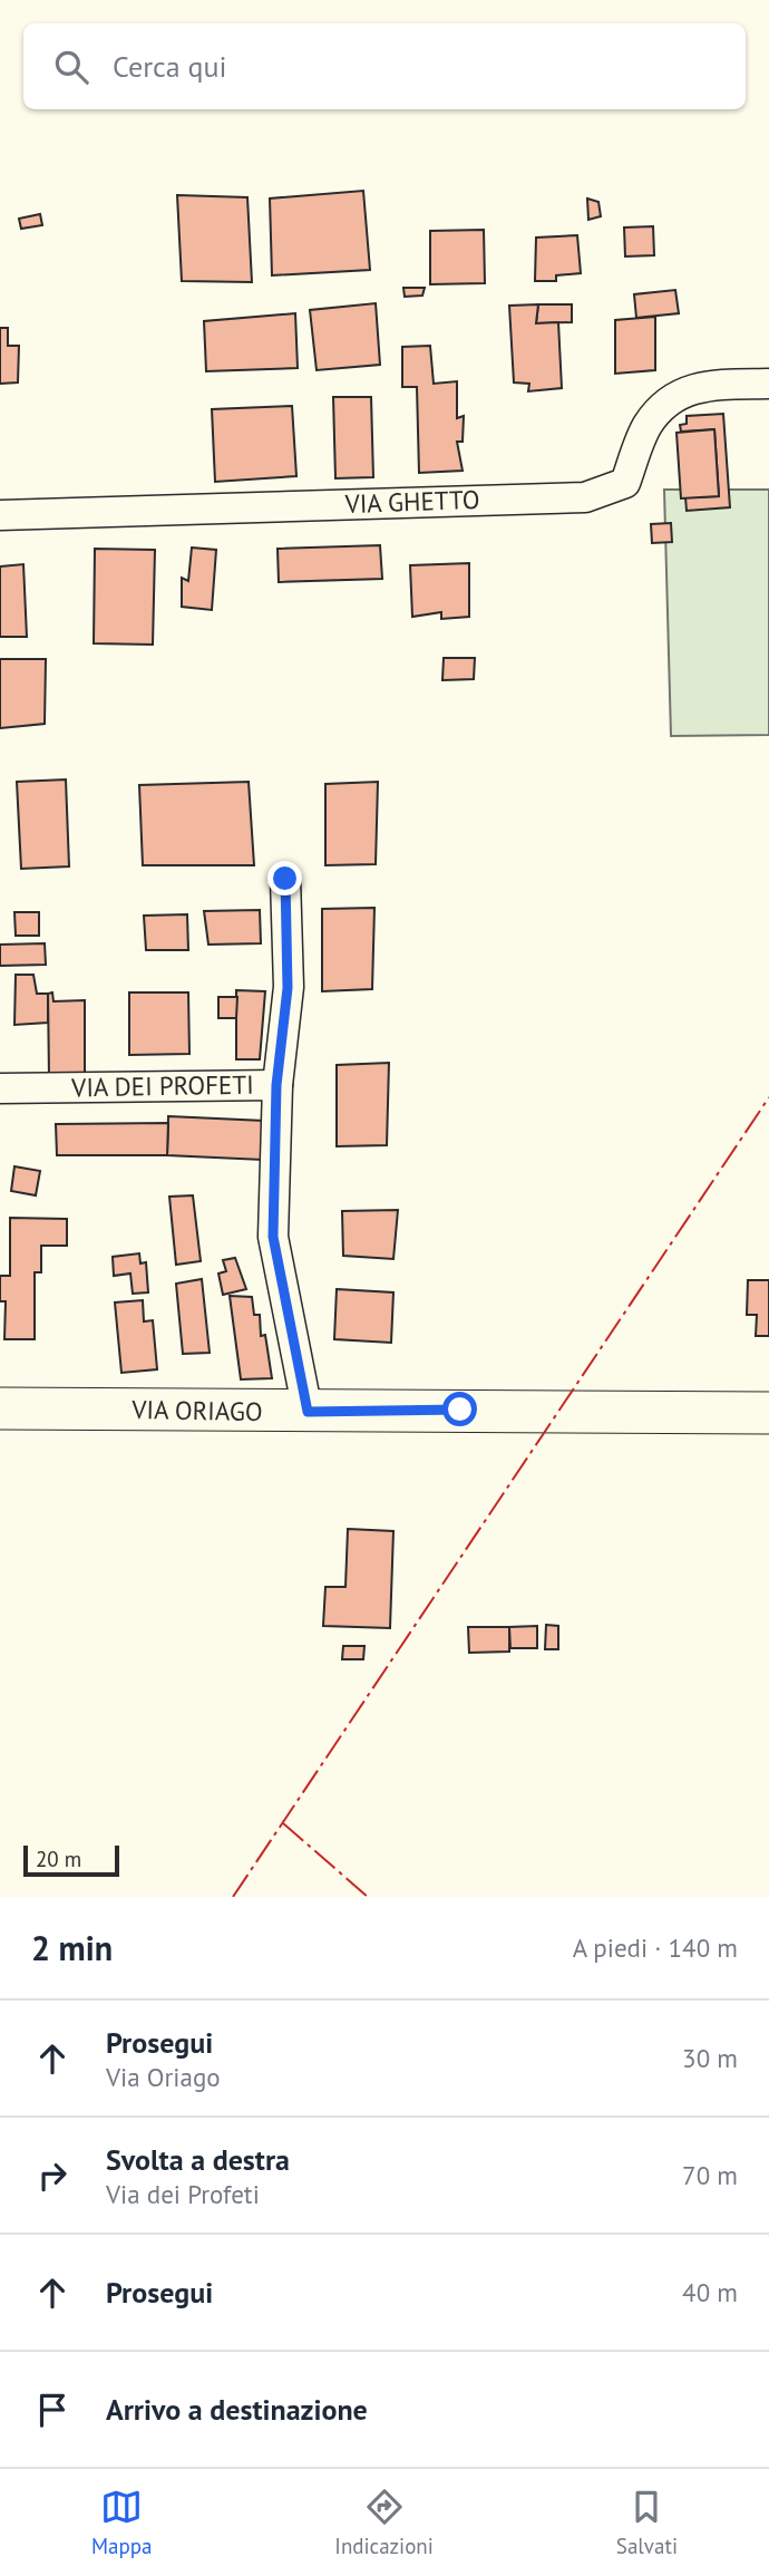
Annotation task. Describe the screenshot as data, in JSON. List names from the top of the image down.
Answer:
{
  "streets": {
    "street": ["VIA GHETTO", "VIA DEI PROFETI", "VIA ORIAGO"]
  },
  "crossings": [
    ["VIA DEI PROFETI", "VIA ORIAGO"]
  ],
  "scale_bar": "20 m",
  "page": {
    "search": "Cerca qui",
    "scale": "20 m",
    "heading": ["2 min", "A piedi · 140 m"],
    "list": [
      ["Prosegui", "Via Oriago", "30 m"],
      ["Svolta a destra", "Via dei Profeti", "70 m"],
      ["Prosegui", "40 m"],
      "Arrivo a destinazione"
    ],
    "nav": ["Mappa", "Indicazioni", "Salvati"]
  }
}
